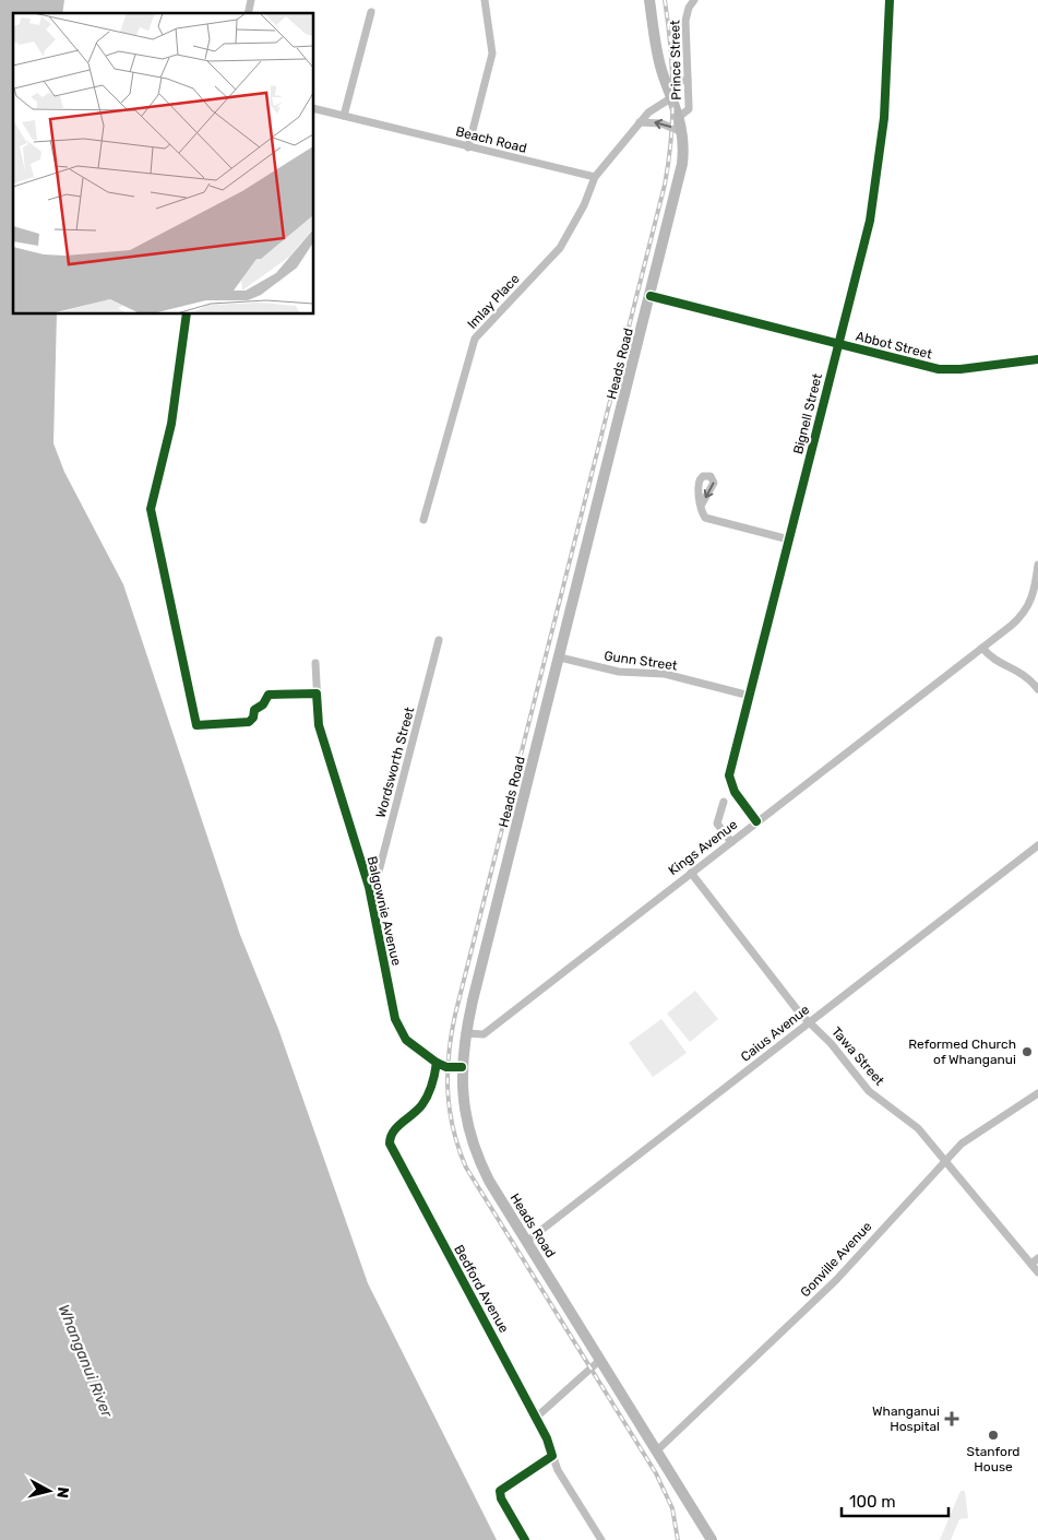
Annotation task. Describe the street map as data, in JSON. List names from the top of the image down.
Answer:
{
  "streets": {
    "main road": ["Abbot Street", "Heads Road"],
    "street": [
      "Prince Street",
      "Beach Road",
      "Imlay Place",
      "Bignell Street",
      "Gunn Street",
      "Wordsworth Street",
      "Kings Avenue",
      "Balgownie Avenue",
      "Caius Avenue",
      "Tawa Street",
      "Gonville Avenue",
      "Bedford Avenue"
    ]
  },
  "crossings": [
    ["Prince Street", "Heads Road"],
    ["Beach Road", "Imlay Place"],
    ["Abbot Street", "Heads Road"],
    ["Abbot Street", "Bignell Street"],
    ["Heads Road", "Gunn Street"],
    ["Heads Road", "Kings Avenue"],
    ["Heads Road", "Balgownie Avenue"],
    ["Heads Road", "Caius Avenue"],
    ["Heads Road", "Gonville Avenue"],
    ["Bignell Street", "Gunn Street"],
    ["Bignell Street", "Kings Avenue"],
    ["Wordsworth Street", "Balgownie Avenue"],
    ["Kings Avenue", "Tawa Street"],
    ["Balgownie Avenue", "Bedford Avenue"],
    ["Caius Avenue", "Tawa Street"],
    ["Tawa Street", "Gonville Avenue"]
  ],
  "water": ["Whanganui River"],
  "places": {
    "other": ["Reformed Church of Whanganui", "Stanford House"],
    "health": ["Whanganui Hospital"]
  },
  "scale_bar": "100 m",
  "north": "right"
}
